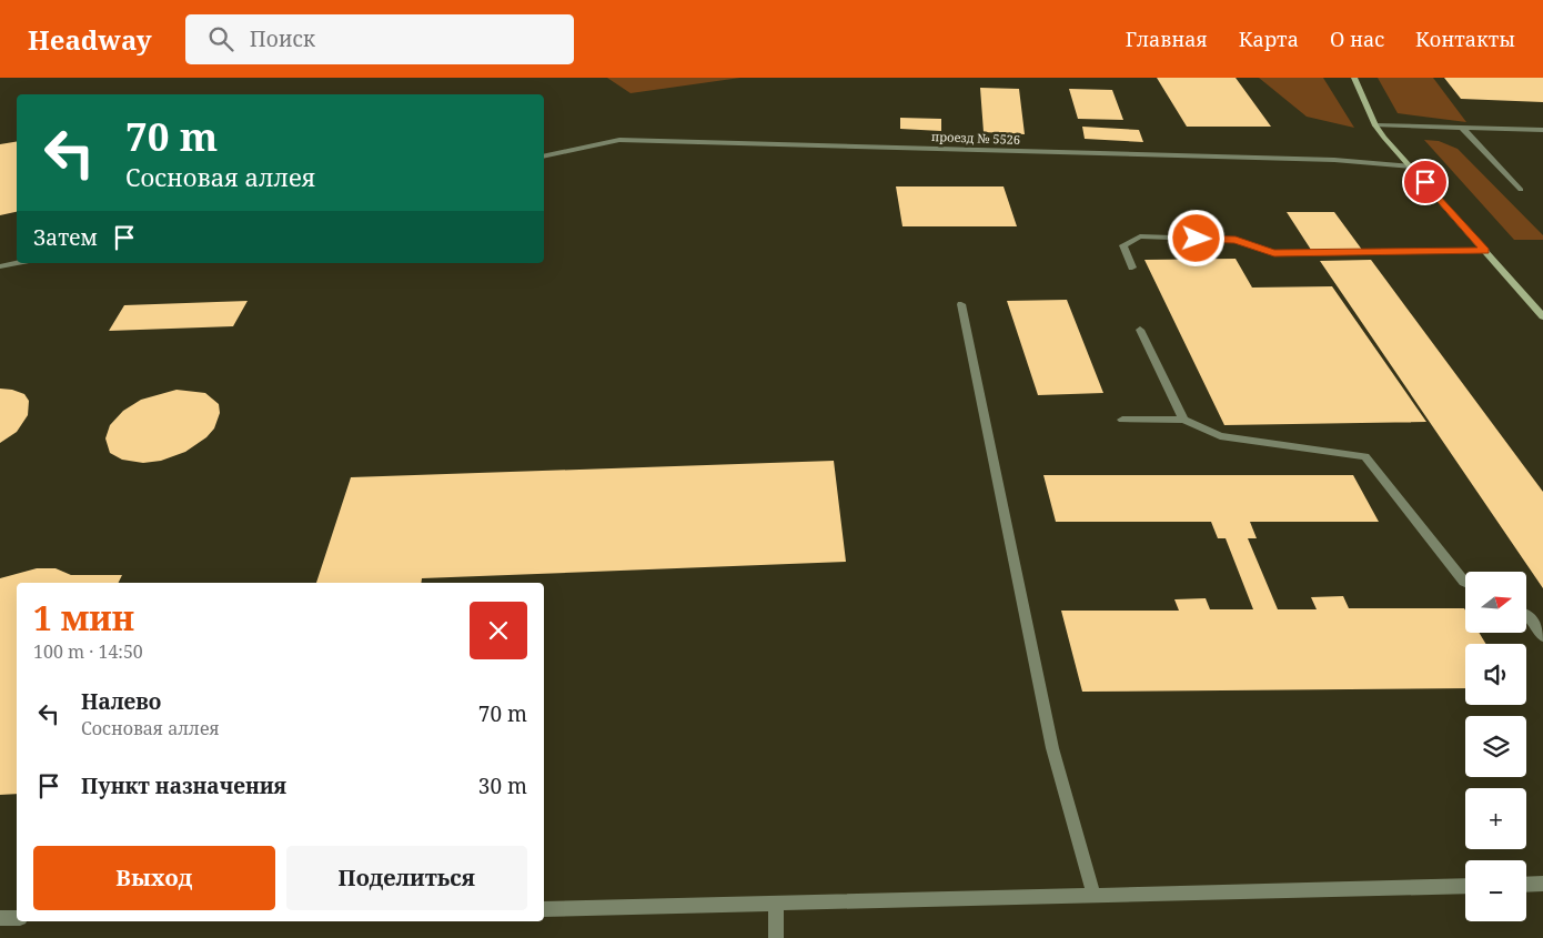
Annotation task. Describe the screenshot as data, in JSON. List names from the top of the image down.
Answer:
{
  "streets": {
    "street": ["проезд № 5526"]
  },
  "north": "right",
  "page": {
    "header": "Headway",
    "search": "Поиск",
    "nav": [
      "Главная",
      "Карта",
      "О нас",
      "Контакты"
    ],
    "turn": ["70 m", "Сосновая аллея"],
    "then": "Затем",
    "map_buttons": ["+", "−"],
    "heading": ["1 мин", "100 m · 14:50"],
    "list": [
      {
        "name": "Налево",
        "note": "Сосновая аллея",
        "value": "70 m"
      },
      {
        "name": "Пункт назначения",
        "value": "30 m"
      }
    ],
    "buttons": ["Выход", "Поделиться"]
  }
}
